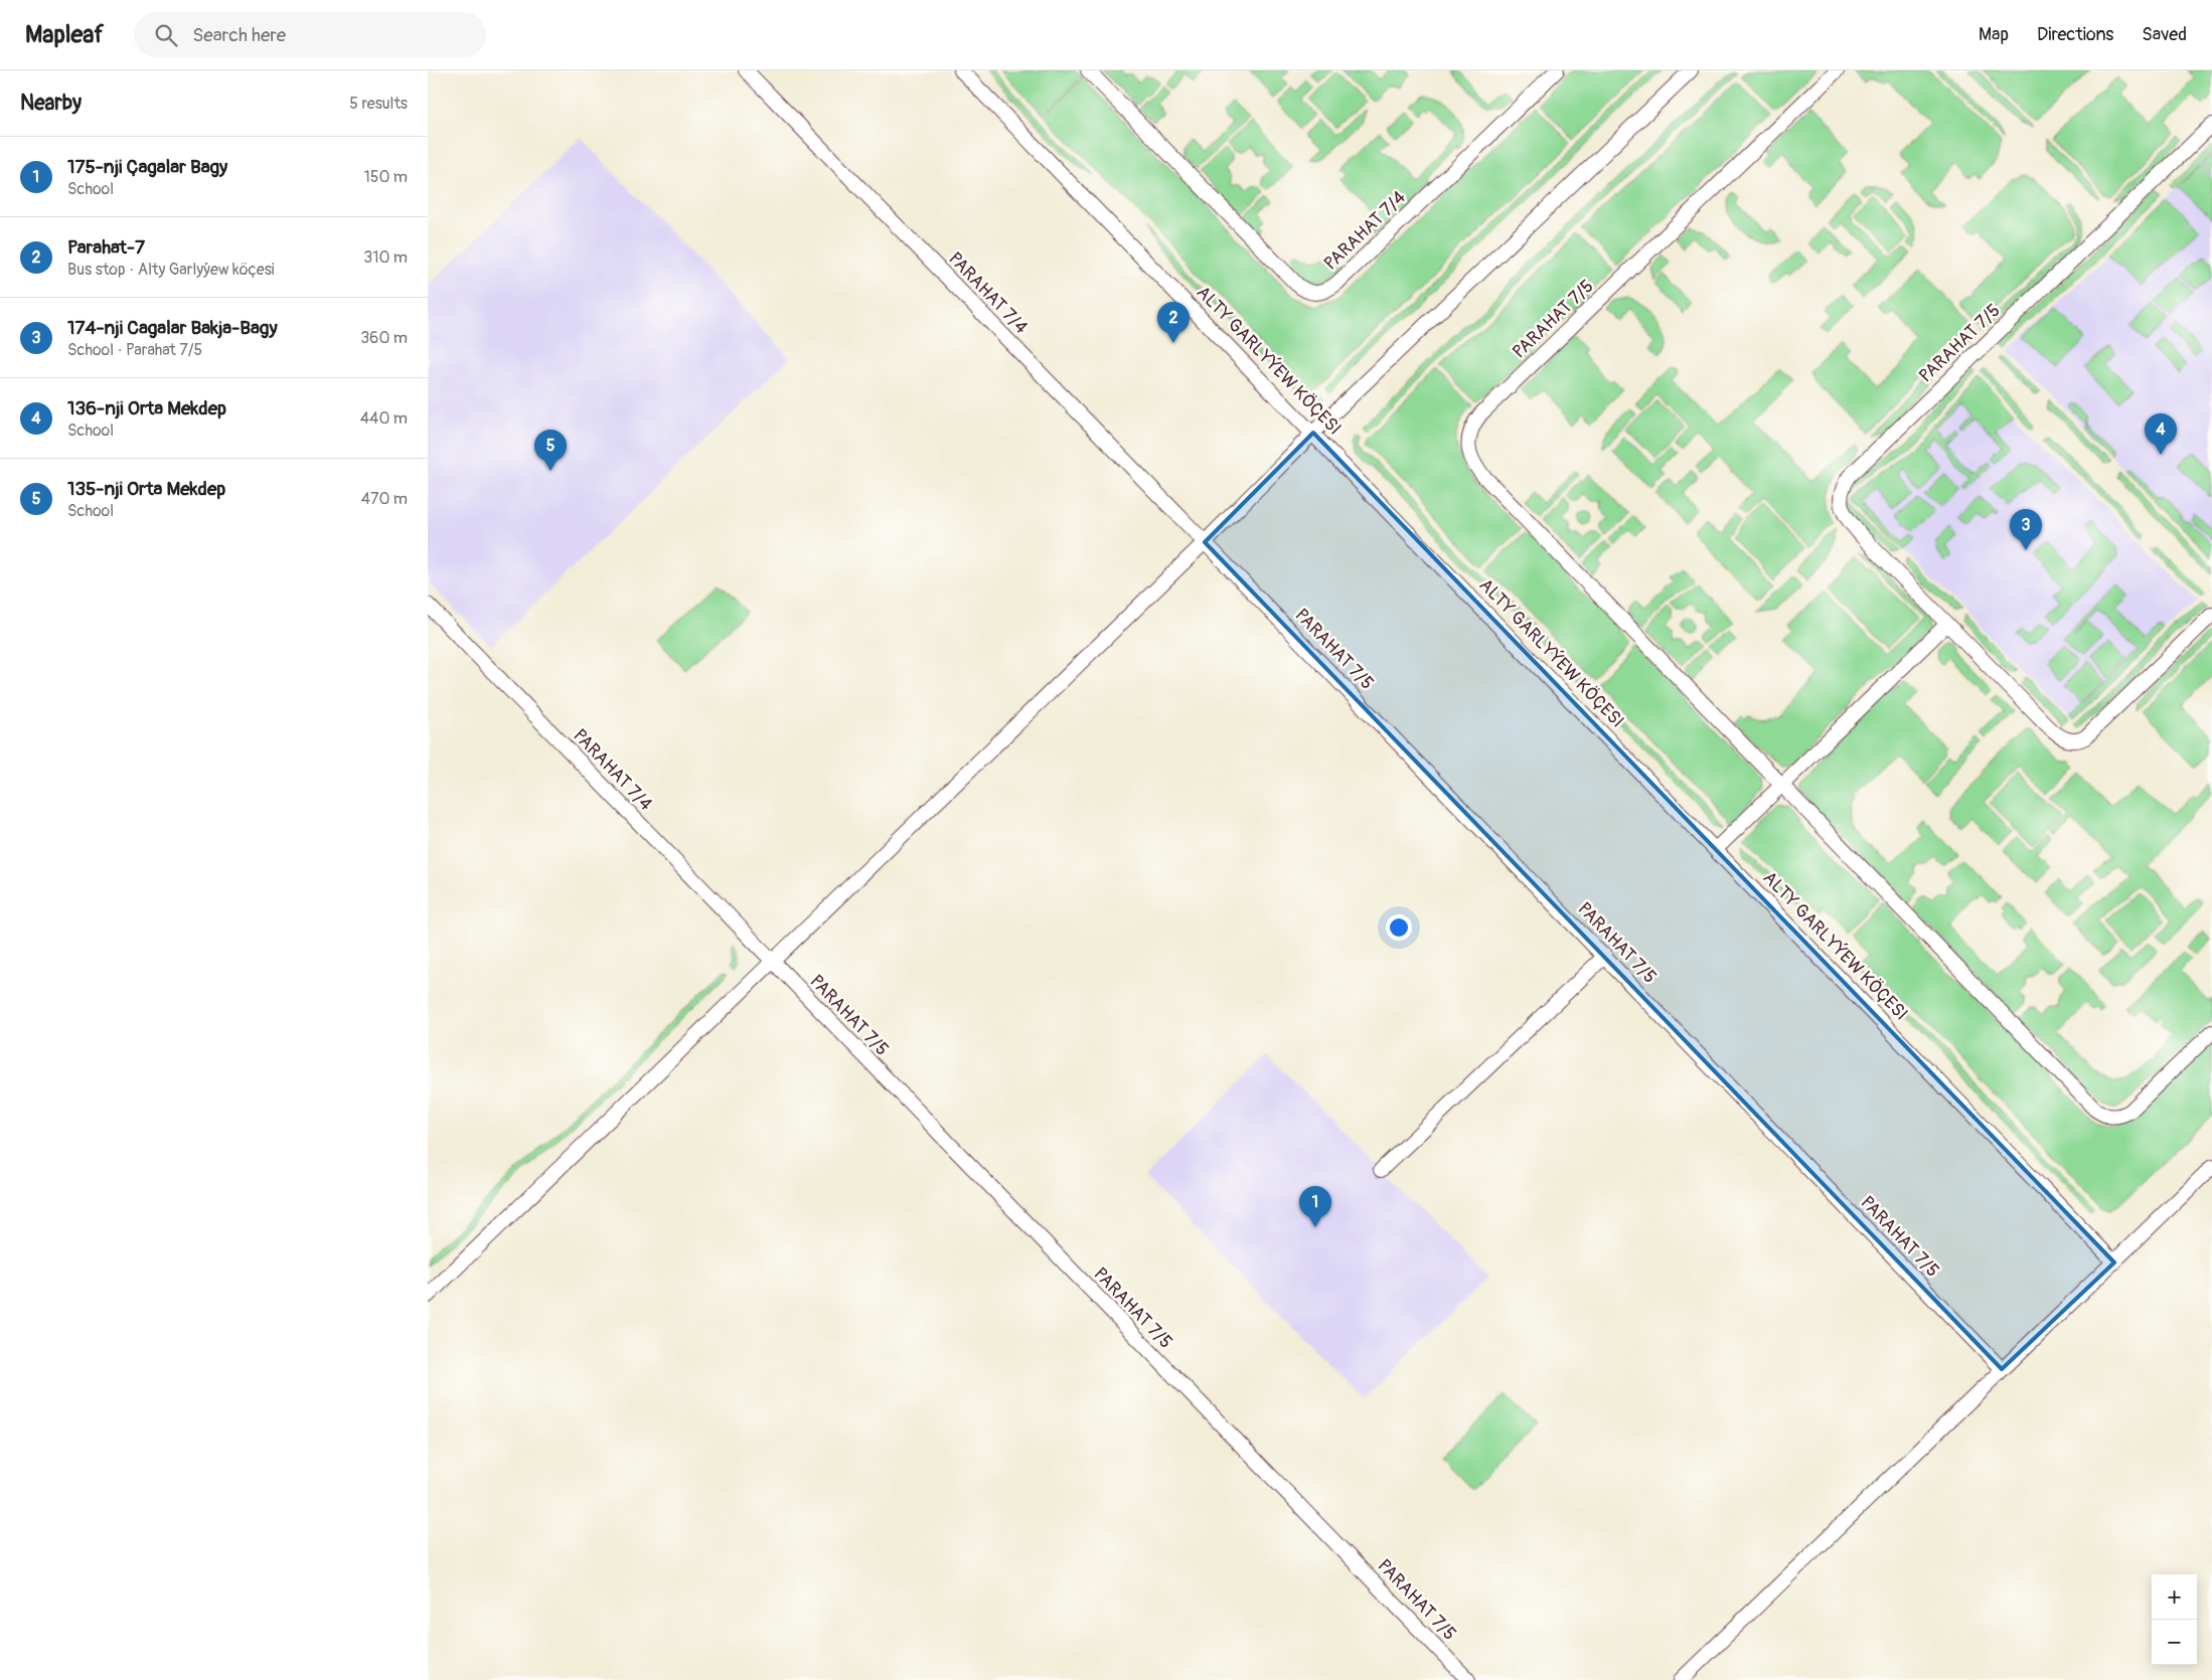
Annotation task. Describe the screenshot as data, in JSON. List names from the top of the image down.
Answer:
{
  "streets": {
    "street": ["PARAHAT 7/4", "PARAHAT 7/5", "ALTY GARLYÝEW KÖÇESI"]
  },
  "crossings": [
    ["PARAHAT 7/4", "PARAHAT 7/5"]
  ],
  "page": {
    "header": "Mapleaf",
    "search": "Search here",
    "nav": ["Map", "Directions", "Saved"],
    "heading": ["Nearby", "5 results"],
    "list": [
      {
        "mark": "1",
        "name": "175-nji Çagalar Bagy",
        "note": "School",
        "value": "150 m"
      },
      {
        "mark": "2",
        "name": "Parahat-7",
        "note": "Bus stop · Alty Garlyýew köçesi",
        "value": "310 m"
      },
      {
        "mark": "3",
        "name": "174-nji Cagalar Bakja-Bagy",
        "note": "School · Parahat 7/5",
        "value": "360 m"
      },
      {
        "mark": "4",
        "name": "136-nji Orta Mekdep",
        "note": "School",
        "value": "440 m"
      },
      {
        "mark": "5",
        "name": "135-nji Orta Mekdep",
        "note": "School",
        "value": "470 m"
      }
    ],
    "pins": [
      "2",
      "4",
      "5",
      "3",
      "1"
    ],
    "map_buttons": ["+", "−"]
  }
}
